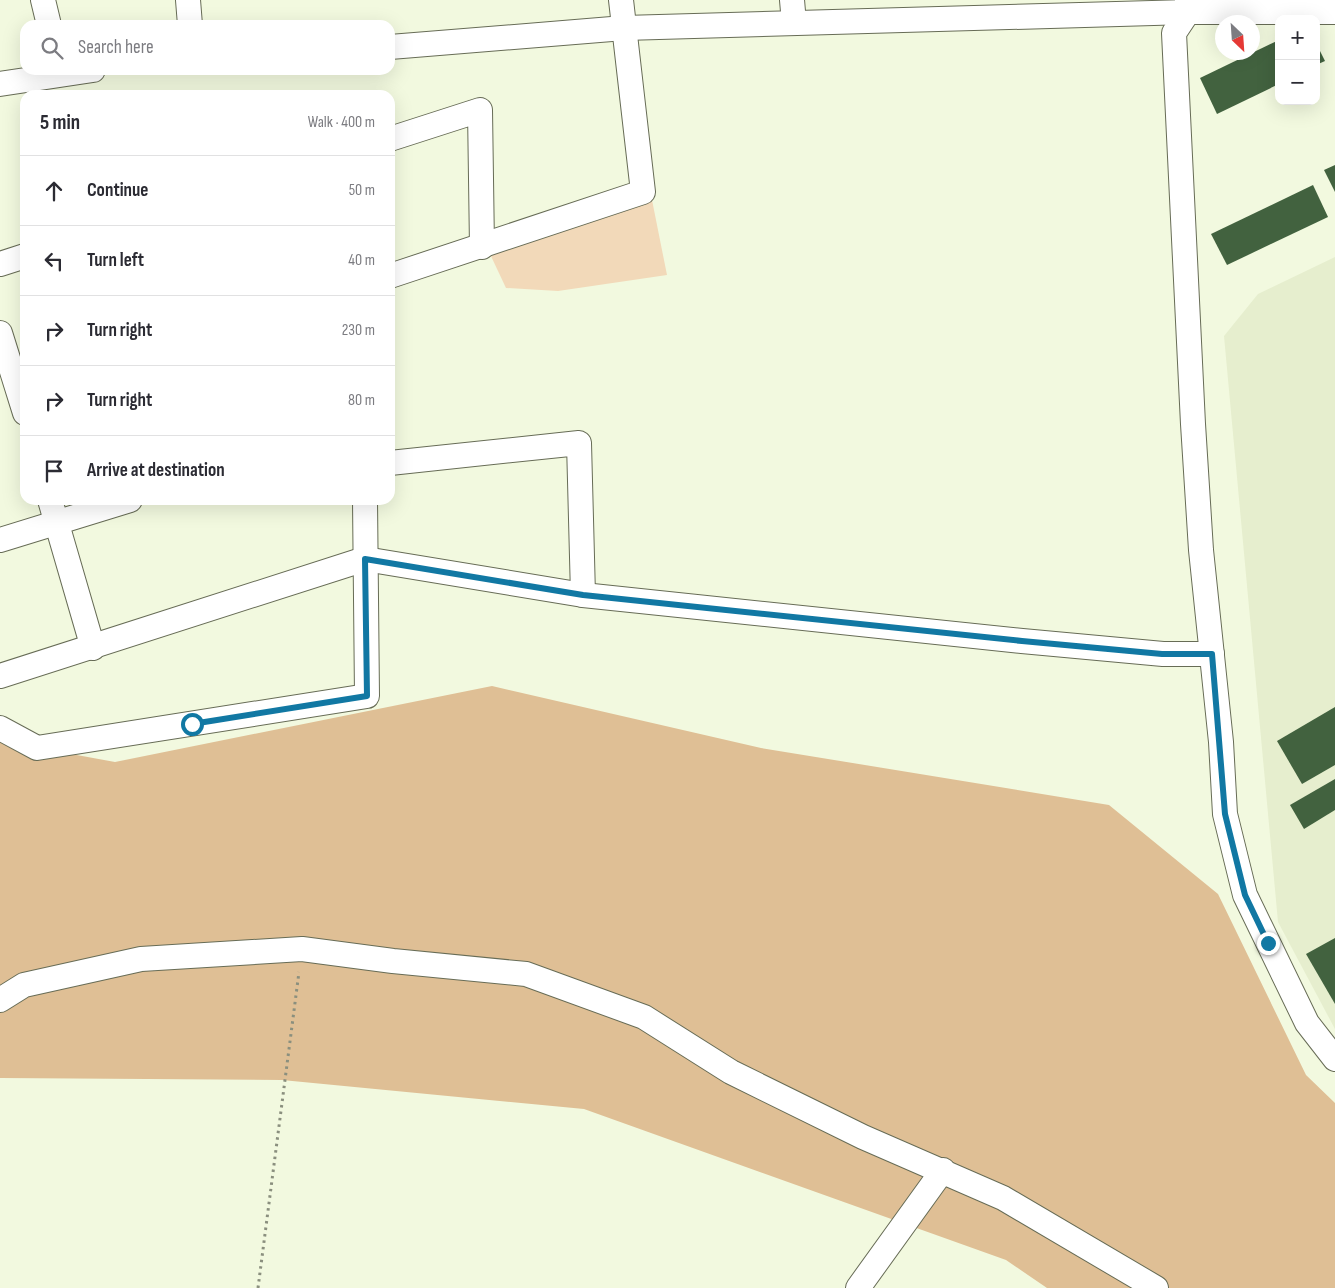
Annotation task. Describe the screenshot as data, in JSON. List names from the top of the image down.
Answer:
{
  "north": "bottom right",
  "page": {
    "map_buttons": ["+", "−"],
    "search": "Search here",
    "heading": ["5 min", "Walk · 400 m"],
    "list": [
      ["Continue", "50 m"],
      ["Turn left", "40 m"],
      ["Turn right", "230 m"],
      ["Turn right", "80 m"],
      "Arrive at destination"
    ]
  }
}
